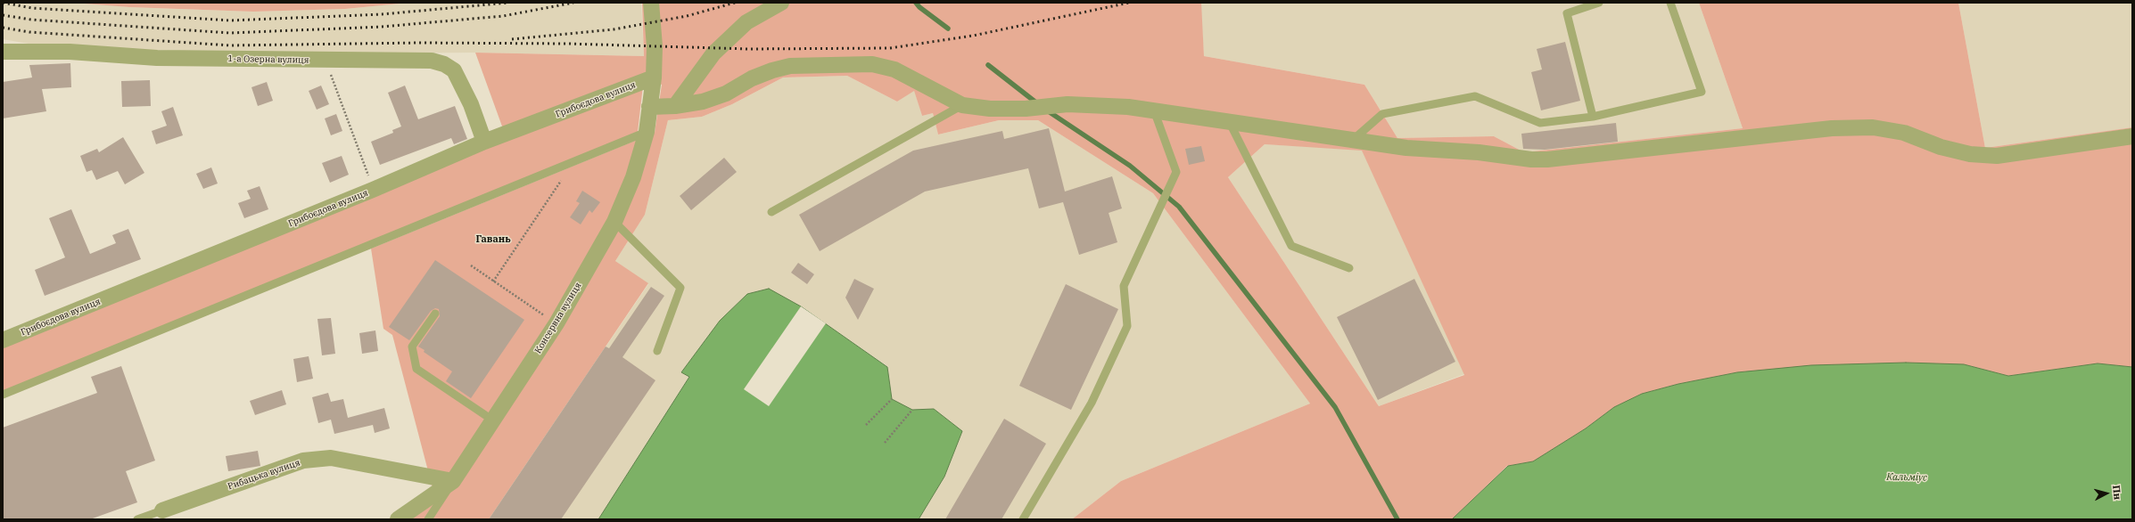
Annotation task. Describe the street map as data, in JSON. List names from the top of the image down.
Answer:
{
  "streets": {
    "street": [
      "1-а Озерна вулиця",
      "Грибоєдова вулиця",
      "Консервна вулиця",
      "Рибацька вулиця"
    ]
  },
  "crossings": [
    ["1-а Озерна вулиця", "Грибоєдова вулиця"],
    ["Грибоєдова вулиця", "Консервна вулиця"],
    ["Консервна вулиця", "Рибацька вулиця"]
  ],
  "districts": ["Гавань"],
  "water": ["Кальміус"],
  "north": "right"
}
